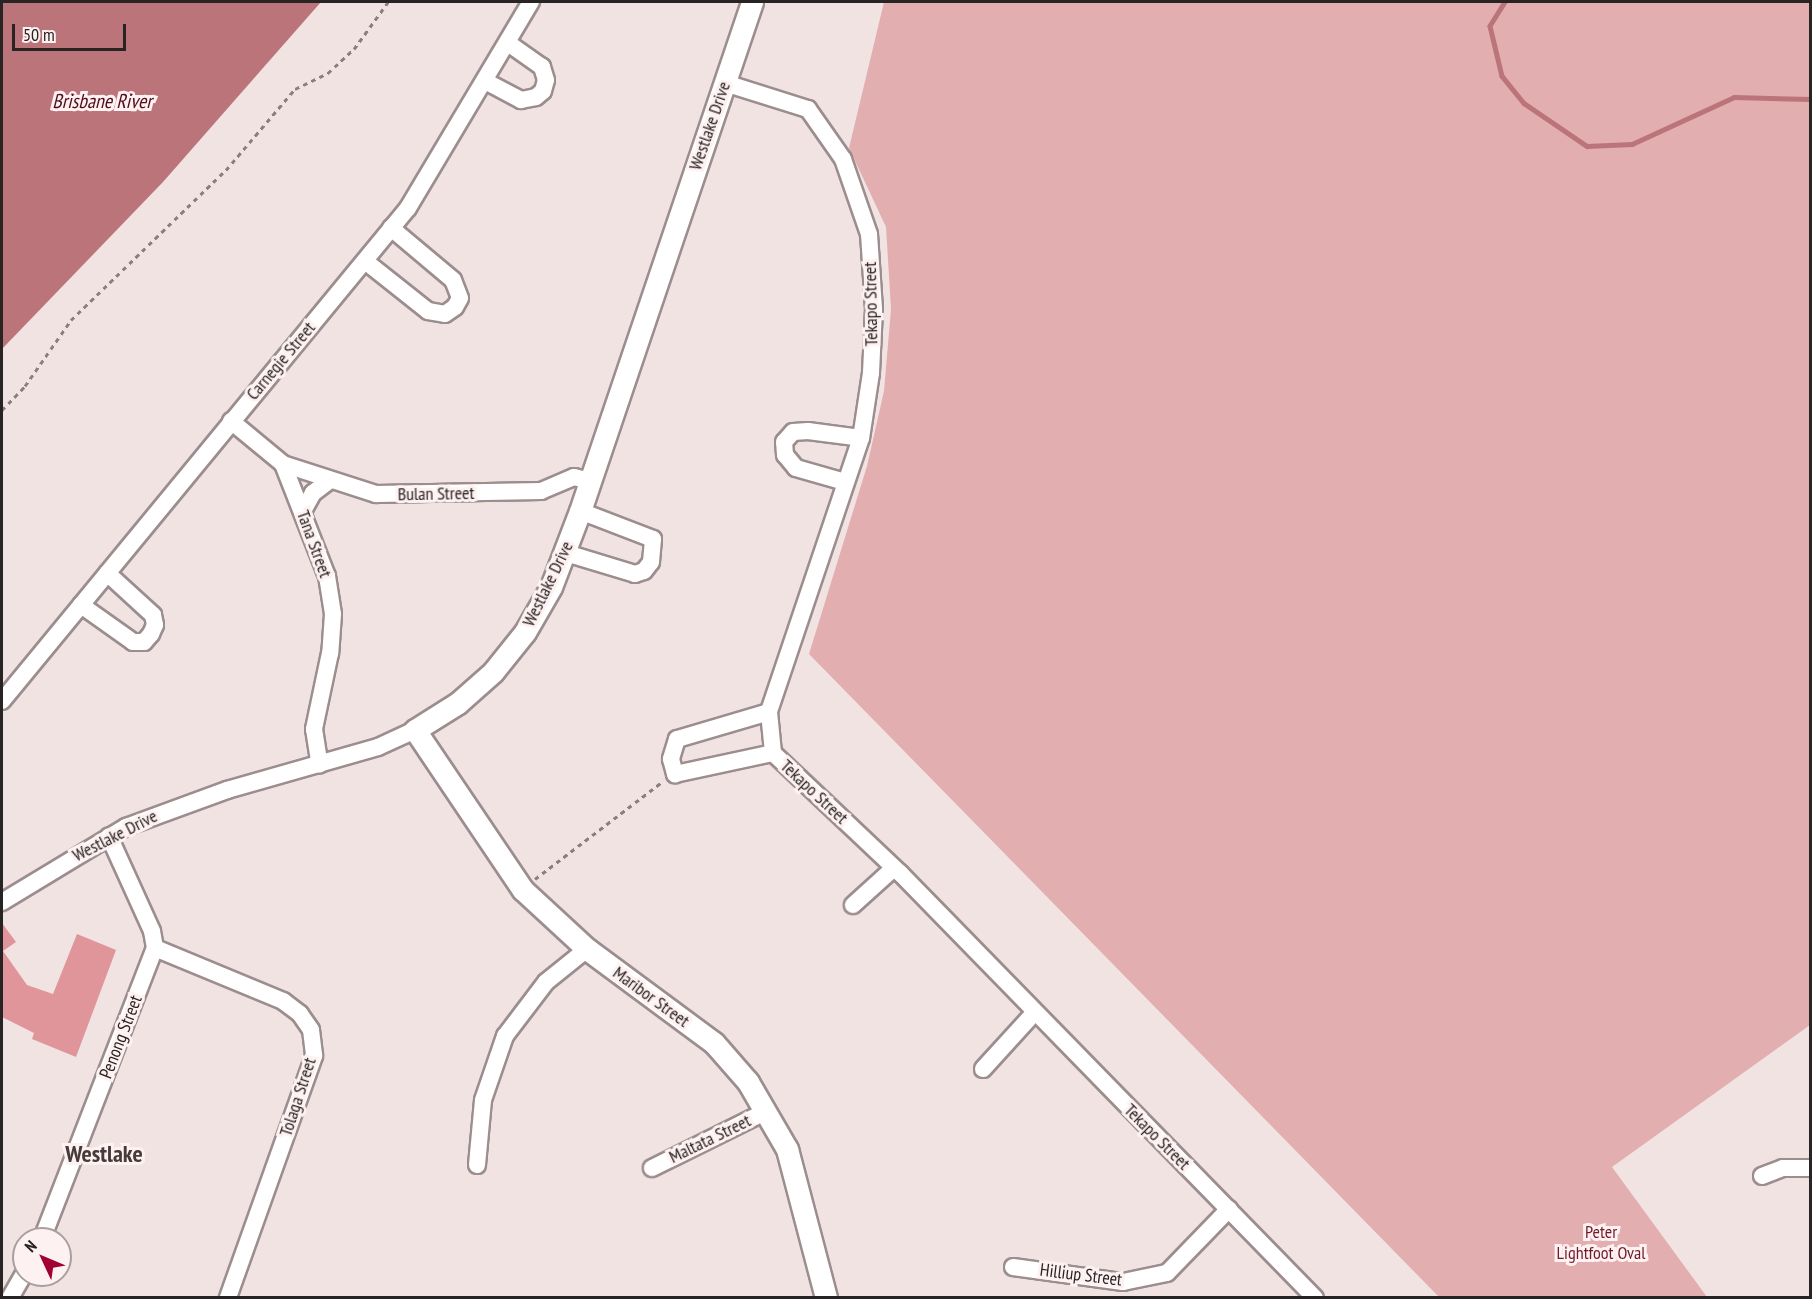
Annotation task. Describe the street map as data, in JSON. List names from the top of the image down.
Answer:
{
  "streets": {
    "street": [
      "Westlake Drive",
      "Tekapo Street",
      "Carnegie Street",
      "Bulan Street",
      "Tana Street",
      "Maribor Street",
      "Penong Street",
      "Tolaga Street",
      "Maltata Street",
      "Hilliup Street"
    ]
  },
  "crossings": [
    ["Westlake Drive", "Tekapo Street"],
    ["Westlake Drive", "Bulan Street"],
    ["Westlake Drive", "Tana Street"],
    ["Westlake Drive", "Maribor Street"],
    ["Tekapo Street", "Hilliup Street"],
    ["Carnegie Street", "Tana Street"],
    ["Bulan Street", "Tana Street"],
    ["Maribor Street", "Maltata Street"],
    ["Penong Street", "Tolaga Street"]
  ],
  "districts": ["Westlake"],
  "water": ["Brisbane River"],
  "parks": ["Peter Lightfoot Oval"],
  "scale_bar": "50 m",
  "north": "top left"
}
